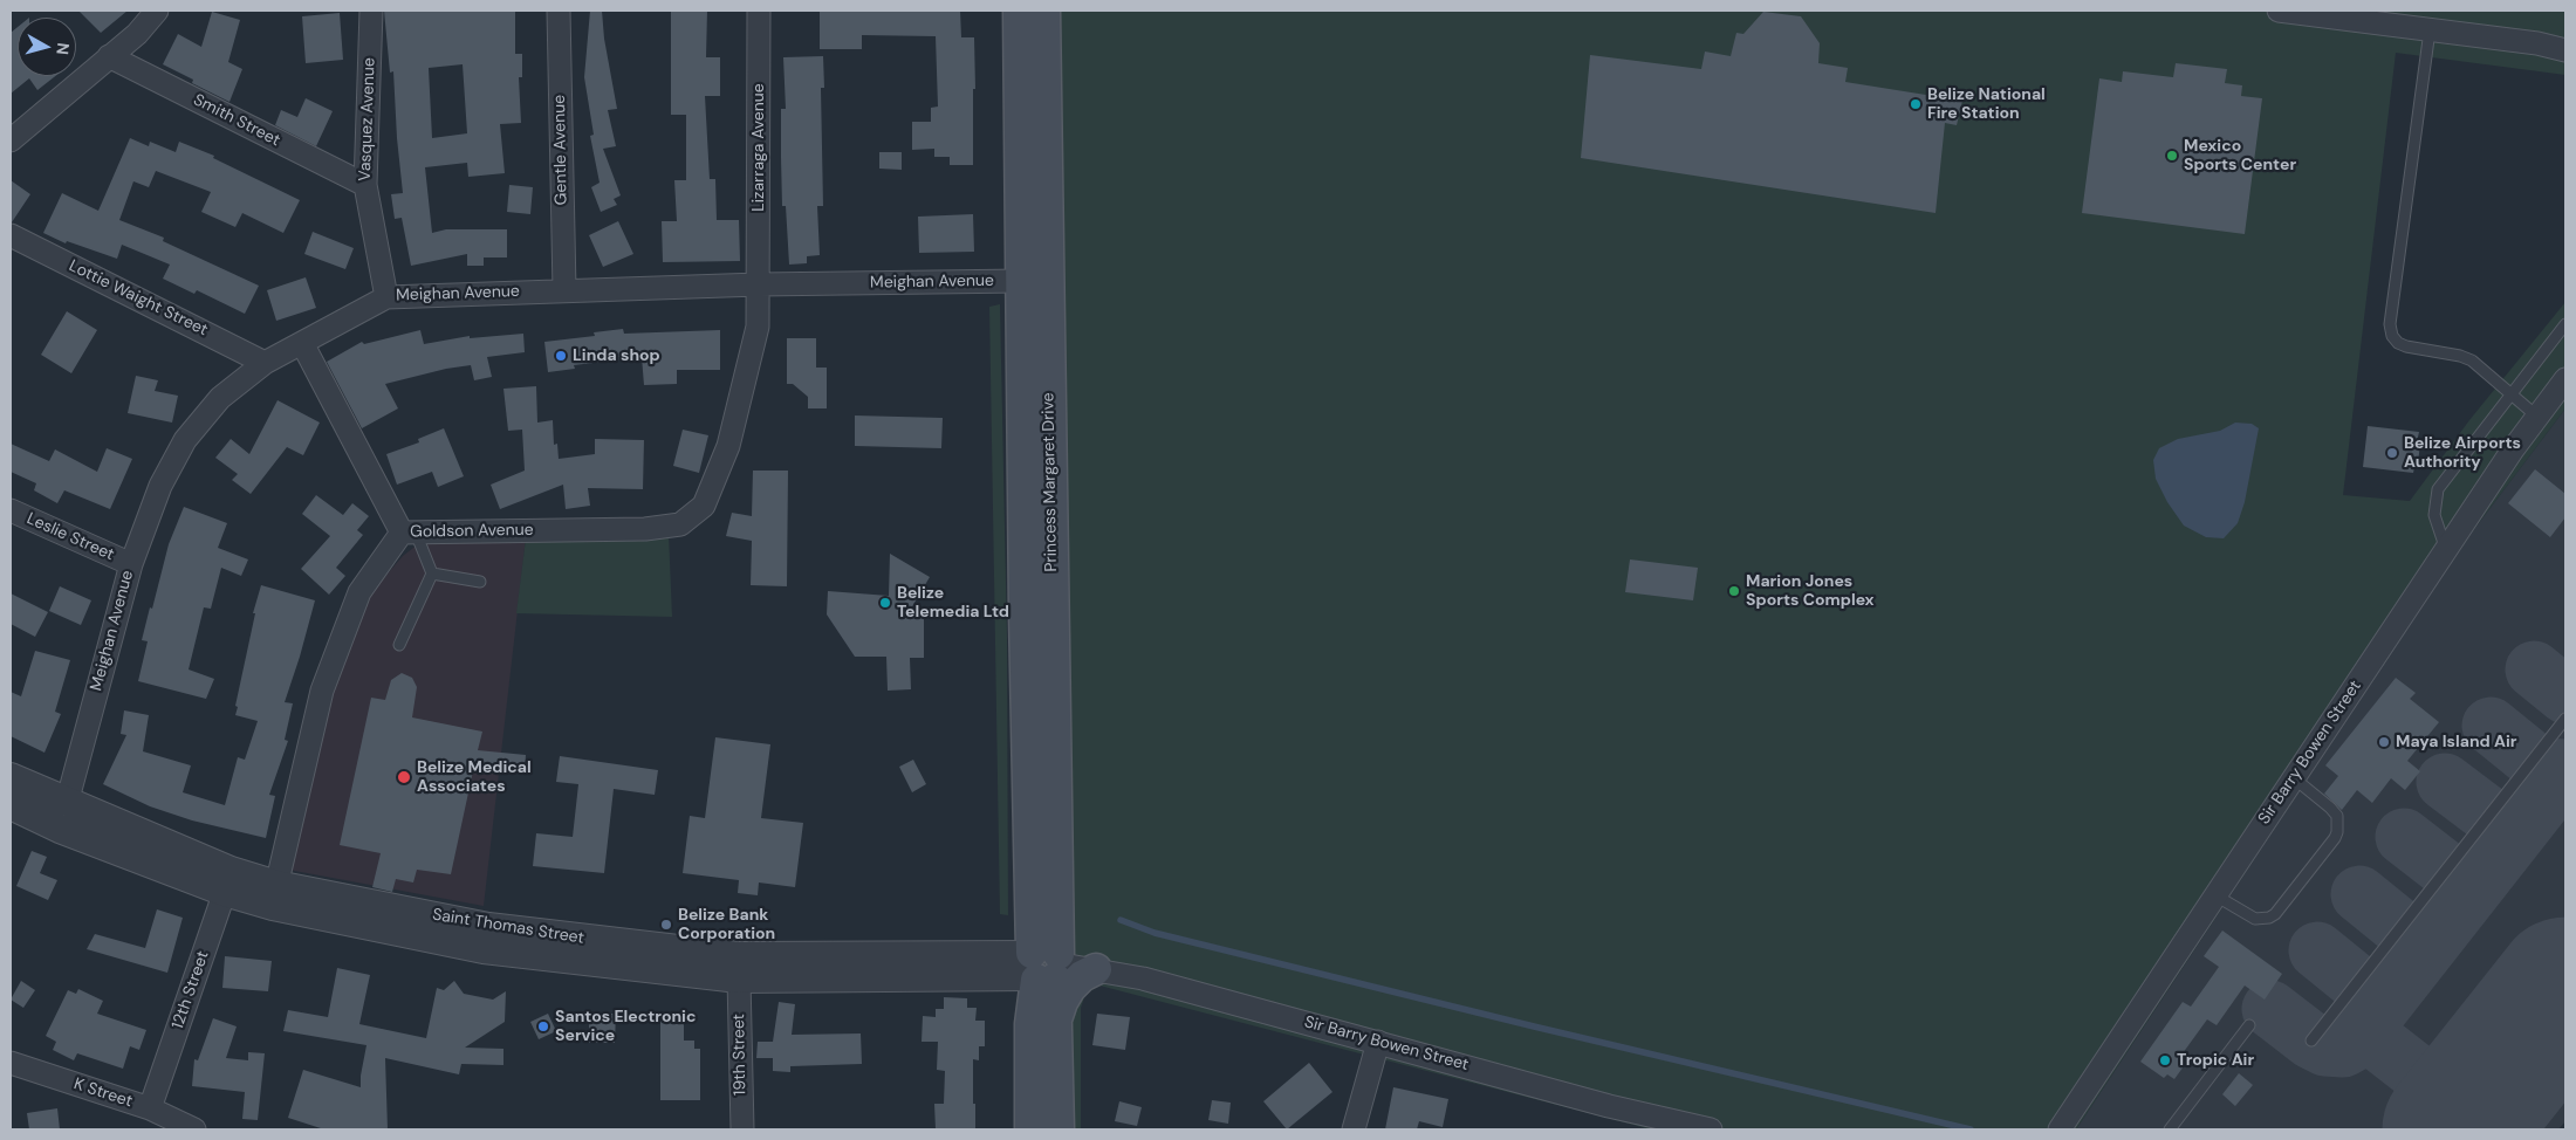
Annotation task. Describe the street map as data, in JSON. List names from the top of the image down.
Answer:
{
  "streets": {
    "main road": ["Princess Margaret Drive"],
    "street": [
      "Vasquez Avenue",
      "Smith Street",
      "Lizarraga Avenue",
      "Gentle Avenue",
      "Meighan Avenue",
      "Lottie Waight Street",
      "Goldson Avenue",
      "Leslie Street",
      "Sir Barry Bowen Street",
      "Saint Thomas Street",
      "12th Street",
      "19th Street",
      "K Street"
    ]
  },
  "crossings": [
    ["Vasquez Avenue", "Smith Street"],
    ["Vasquez Avenue", "Meighan Avenue"],
    ["Lizarraga Avenue", "Meighan Avenue"],
    ["Lizarraga Avenue", "Goldson Avenue"],
    ["Gentle Avenue", "Meighan Avenue"],
    ["Meighan Avenue", "Lottie Waight Street"],
    ["Meighan Avenue", "Princess Margaret Drive"],
    ["Meighan Avenue", "Goldson Avenue"],
    ["Meighan Avenue", "Leslie Street"],
    ["Meighan Avenue", "Saint Thomas Street"],
    ["Princess Margaret Drive", "Sir Barry Bowen Street"],
    ["Princess Margaret Drive", "Saint Thomas Street"],
    ["Goldson Avenue", "Saint Thomas Street"],
    ["Sir Barry Bowen Street", "Saint Thomas Street"],
    ["Saint Thomas Street", "12th Street"],
    ["Saint Thomas Street", "19th Street"],
    ["12th Street", "K Street"]
  ],
  "places": [
    "Belize National Fire Station",
    "Mexico Sports Center",
    "Linda shop",
    "Belize Airports Authority",
    "Marion Jones Sports Complex",
    "Belize Telemedia Ltd",
    "Maya Island Air",
    "Belize Medical Associates",
    "Belize Bank Corporation",
    "Santos Electronic Service",
    "Tropic Air"
  ],
  "north": "right"
}
